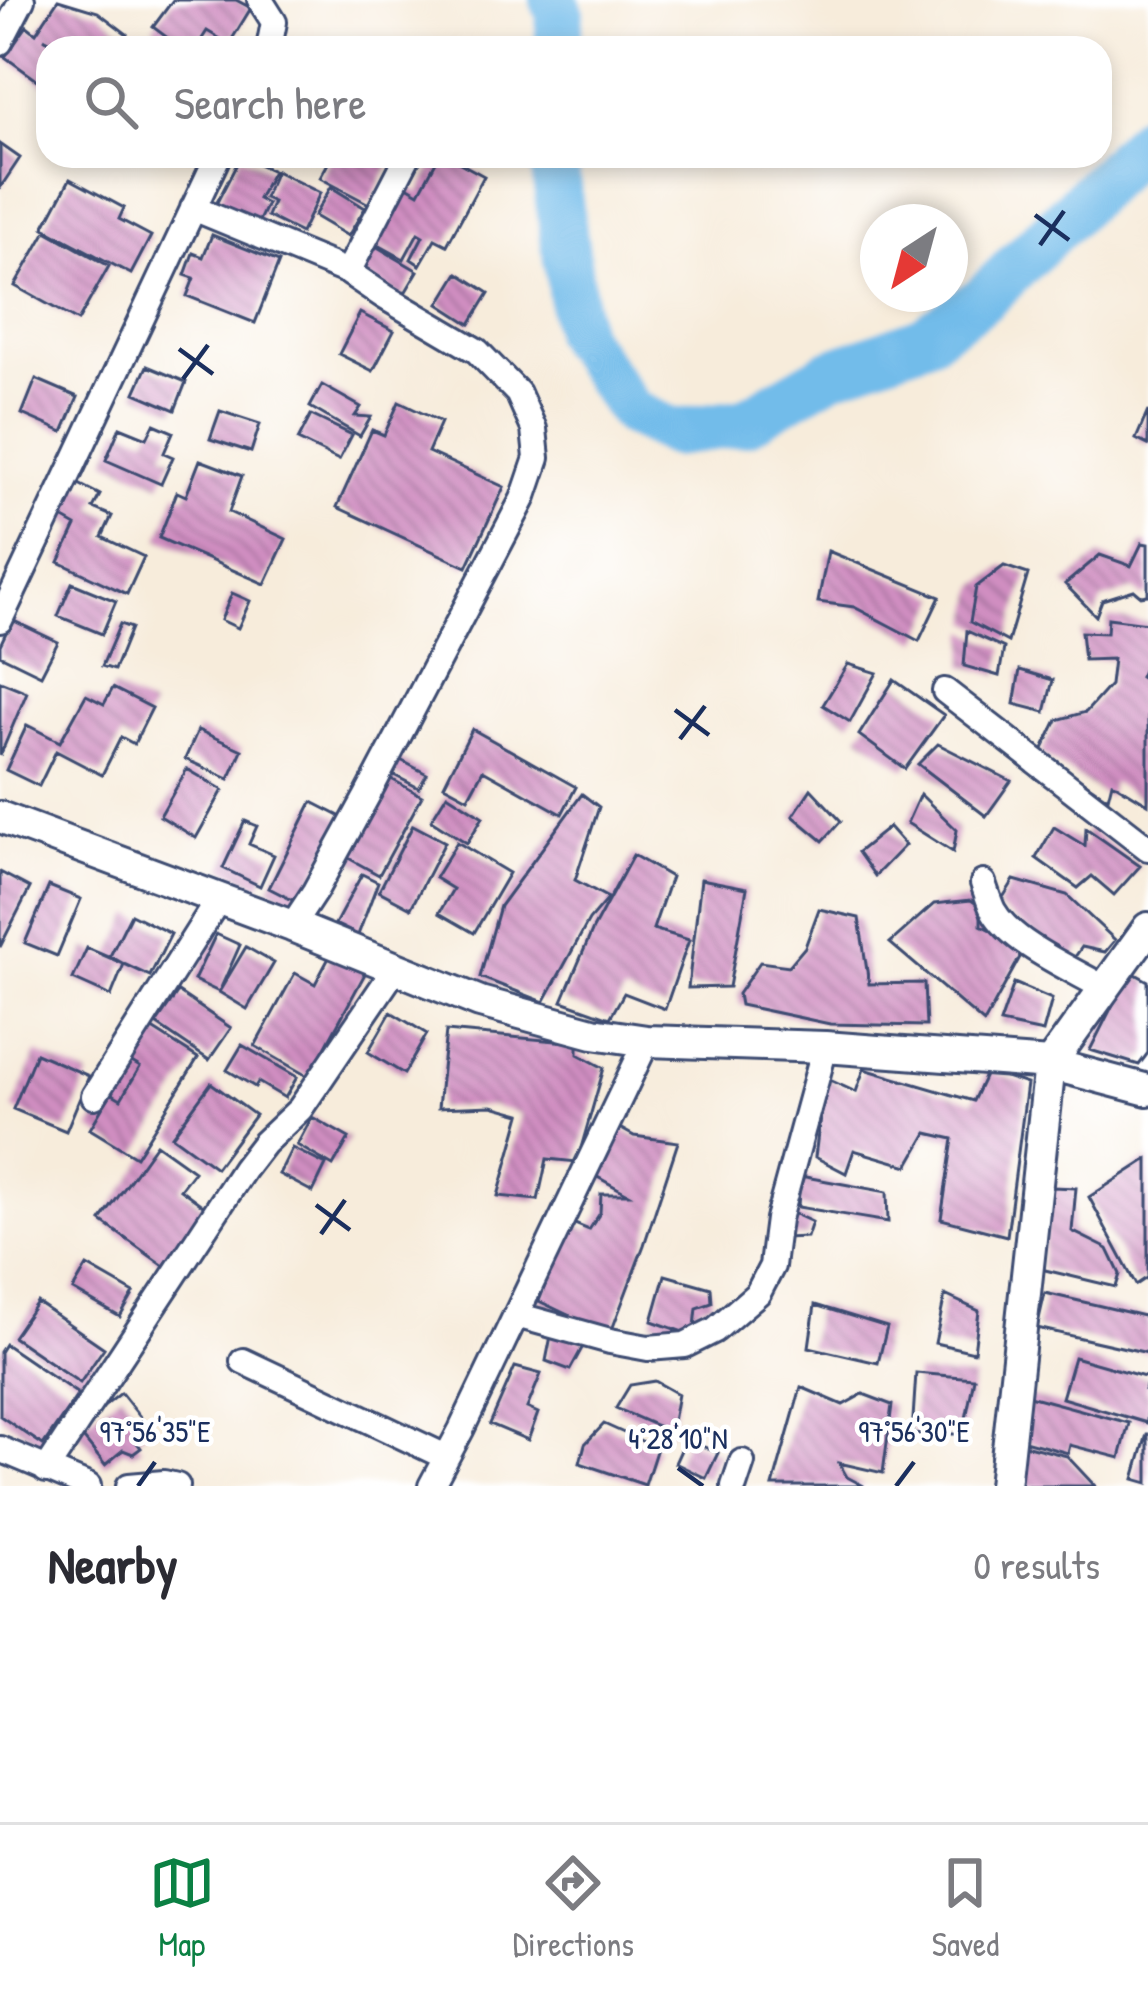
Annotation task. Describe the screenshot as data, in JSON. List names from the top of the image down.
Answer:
{
  "north": "bottom left",
  "page": {
    "search": "Search here",
    "heading": ["Nearby", "0 results"],
    "nav": ["Map", "Directions", "Saved"]
  },
  "coordinates": ["97°56'35\"E", "97°56'30\"E", "4°28'10\"N"]
}
